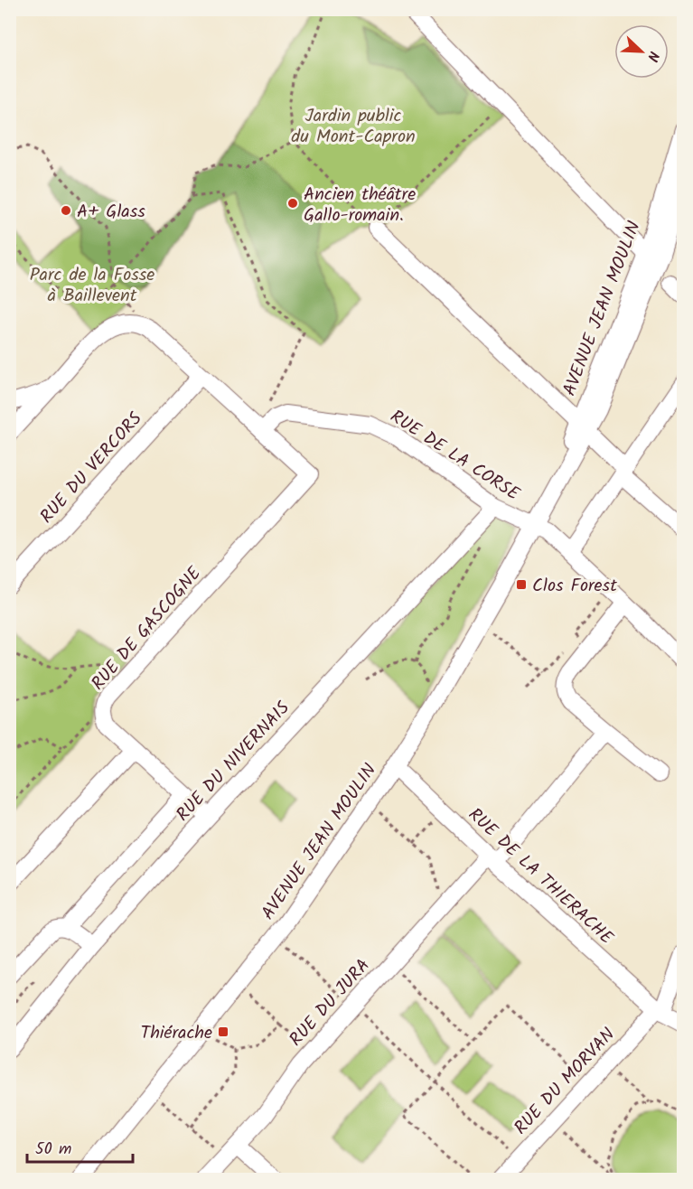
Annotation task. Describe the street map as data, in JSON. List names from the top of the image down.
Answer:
{
  "streets": {
    "street": [
      "AVENUE JEAN MOULIN",
      "RUE DE LA CORSE",
      "RUE DU VERCORS",
      "RUE DE GASCOGNE",
      "RUE DU NIVERNAIS",
      "RUE DE LA THIERACHE",
      "RUE DU JURA",
      "RUE DU MORVAN"
    ]
  },
  "crossings": [
    ["AVENUE JEAN MOULIN", "RUE DE LA CORSE"],
    ["AVENUE JEAN MOULIN", "RUE DE LA THIERACHE"],
    ["RUE DE LA CORSE", "RUE DU NIVERNAIS"],
    ["RUE DE LA THIERACHE", "RUE DU JURA"],
    ["RUE DE LA THIERACHE", "RUE DU MORVAN"]
  ],
  "parks": ["Jardin public du Mont-Capron", "Parc de la Fosse à Baillevent"],
  "places": {
    "other": ["Ancien théâtre Gallo-romain.", "A+ Glass"],
    "transit": ["Clos Forest", "Thiérache"]
  },
  "scale_bar": "50 m",
  "north": "bottom right"
}
